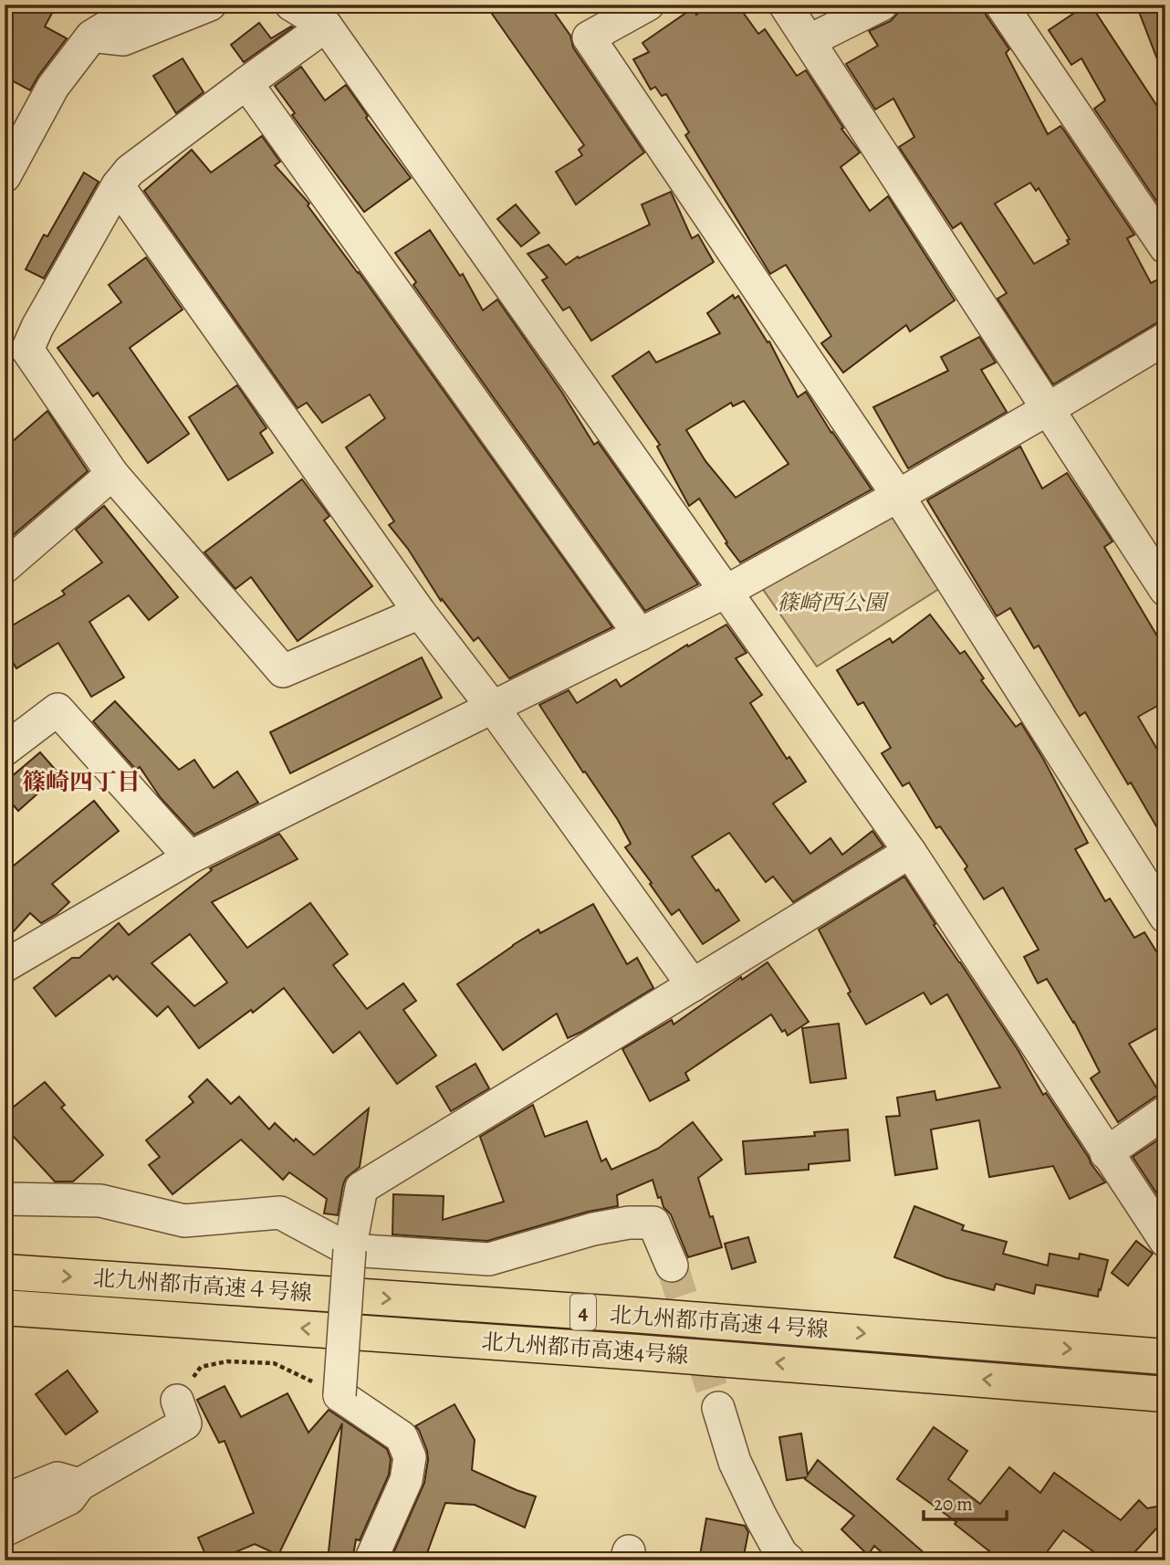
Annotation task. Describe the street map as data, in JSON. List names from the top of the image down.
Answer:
{
  "streets": {
    "highway": ["北九州都市高速４号線", "4", "北九州都市高速4号線"]
  },
  "one_way": ["北九州都市高速４号線", "北九州都市高速4号線"],
  "districts": ["篠崎四丁目"],
  "parks": ["篠崎西公園"],
  "scale_bar": "20 m"
}
